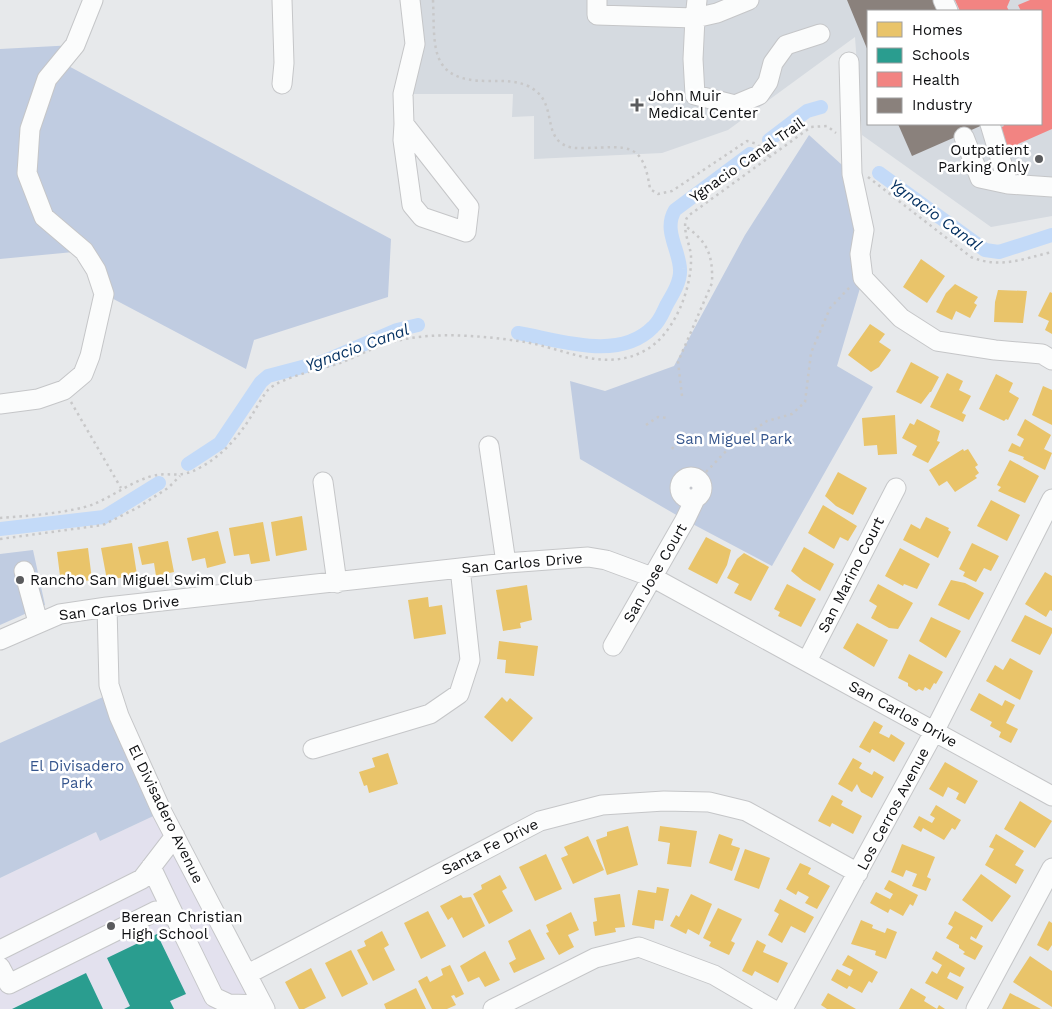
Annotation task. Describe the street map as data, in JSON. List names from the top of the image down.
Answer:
{
  "streets": {
    "street": [
      "San Carlos Drive",
      "San Jose Court",
      "San Marino Court",
      "Los Cerros Avenue",
      "El Divisadero Avenue",
      "Santa Fe Drive"
    ],
    "path": ["Ygnacio Canal Trail"]
  },
  "crossings": [
    ["San Carlos Drive", "San Jose Court"],
    ["San Carlos Drive", "San Marino Court"],
    ["San Carlos Drive", "Los Cerros Avenue"],
    ["San Carlos Drive", "El Divisadero Avenue"],
    ["Los Cerros Avenue", "Santa Fe Drive"],
    ["El Divisadero Avenue", "Santa Fe Drive"]
  ],
  "water": ["Ygnacio Canal"],
  "parks": ["San Miguel Park", "El Divisadero Park"],
  "places": {
    "health": ["John Muir Medical Center"],
    "other": ["Outpatient Parking Only", "Rancho San Miguel Swim Club", "Berean Christian High School"]
  },
  "legend": [
    "Homes",
    "Schools",
    "Health",
    "Industry"
  ]
}
